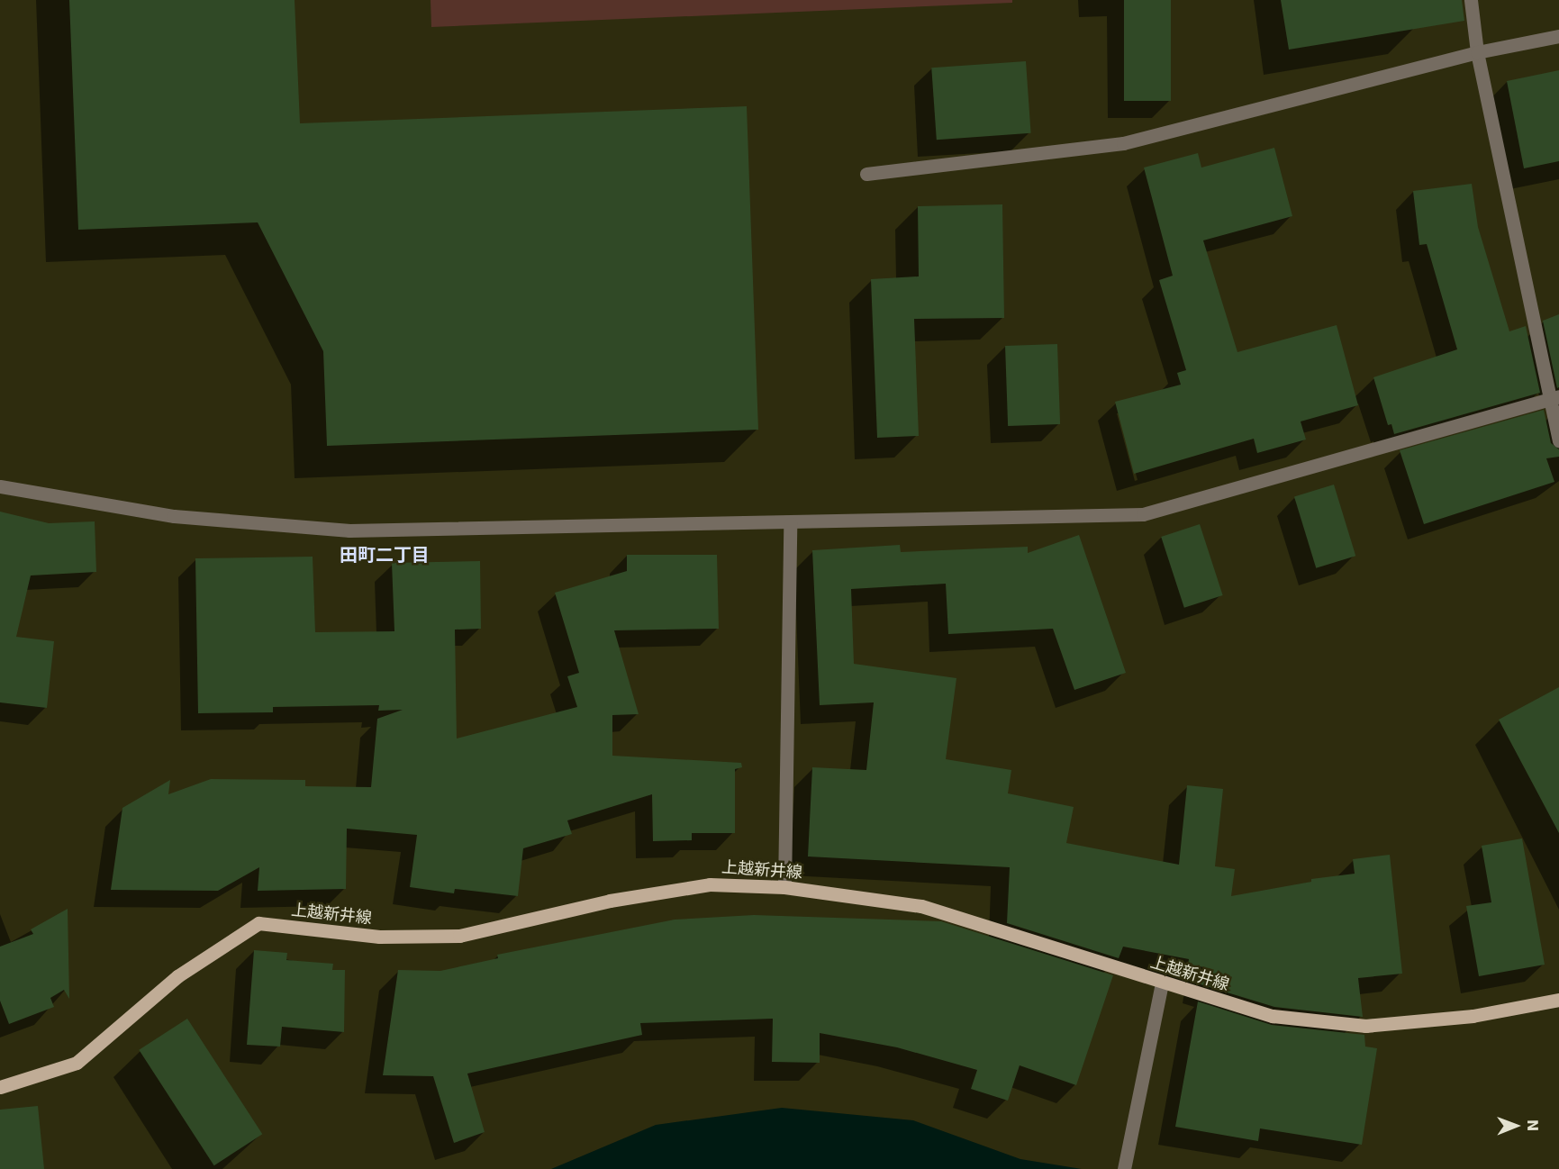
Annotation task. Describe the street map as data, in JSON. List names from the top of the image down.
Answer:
{
  "streets": {
    "main road": ["上越新井線"]
  },
  "districts": ["田町二丁目"],
  "north": "right"
}
